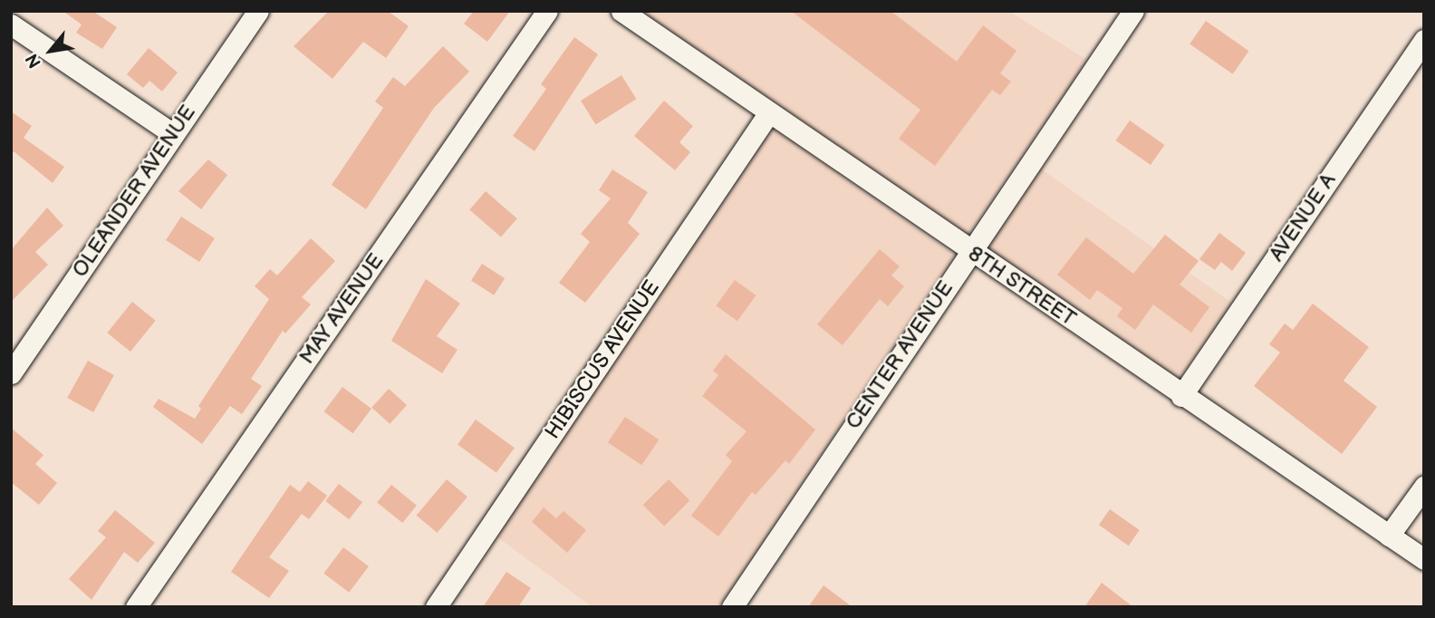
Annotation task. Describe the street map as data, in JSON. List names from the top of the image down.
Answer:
{
  "streets": {
    "street": [
      "OLEANDER AVENUE",
      "AVENUE A",
      "8TH STREET",
      "MAY AVENUE",
      "CENTER AVENUE",
      "HIBISCUS AVENUE"
    ]
  },
  "crossings": [
    ["AVENUE A", "8TH STREET"],
    ["8TH STREET", "CENTER AVENUE"],
    ["8TH STREET", "HIBISCUS AVENUE"]
  ],
  "north": "bottom left"
}
